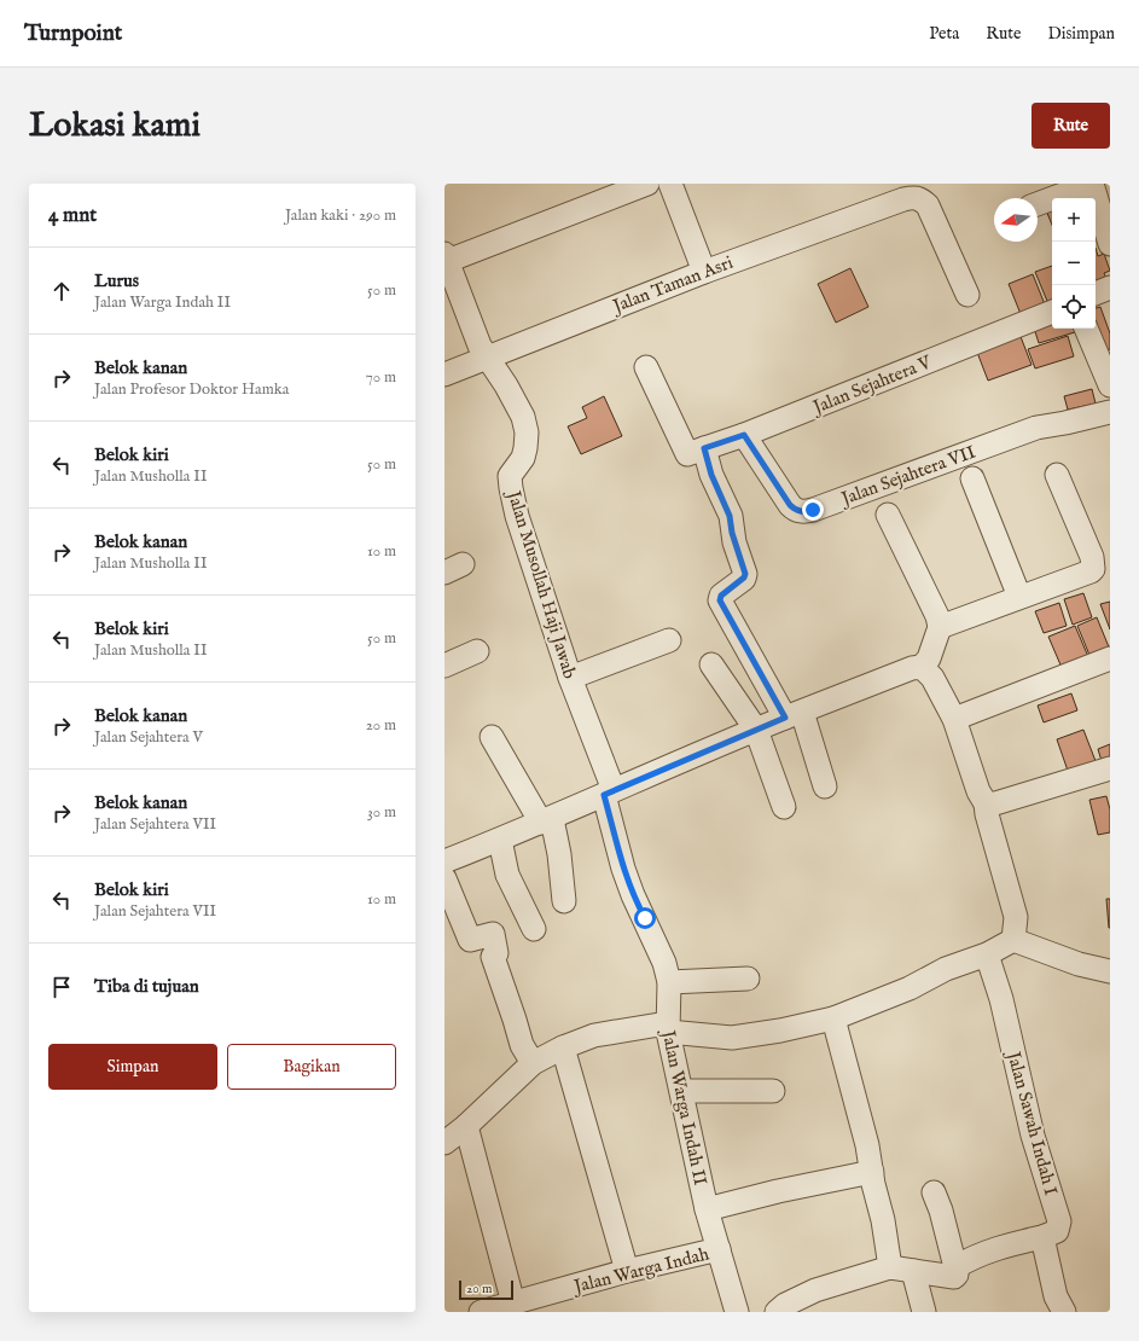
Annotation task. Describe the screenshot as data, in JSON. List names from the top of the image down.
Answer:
{
  "streets": {
    "street": [
      "Jalan Taman Asri",
      "Jalan Sejahtera V",
      "Jalan Sejahtera VII",
      "Jalan Musollah Haji Jawab",
      "Jalan Warga Indah II",
      "Jalan Sawah Indah I",
      "Jalan Warga Indah"
    ]
  },
  "crossings": [
    ["Jalan Taman Asri", "Jalan Musollah Haji Jawab"],
    ["Jalan Sejahtera V", "Jalan Sejahtera VII"],
    ["Jalan Musollah Haji Jawab", "Jalan Warga Indah II"],
    ["Jalan Warga Indah II", "Jalan Warga Indah"]
  ],
  "scale_bar": "20 m",
  "north": "left",
  "page": {
    "header": "Turnpoint",
    "nav": ["Peta", "Rute", "Disimpan"],
    "buttons": [
      "Rute",
      ["Simpan", "Bagikan"]
    ],
    "title": "Lokasi kami",
    "heading": ["4 mnt", "Jalan kaki · 290 m"],
    "map_buttons": ["+", "−"],
    "list": [
      ["Lurus", "Jalan Warga Indah II", "50 m"],
      ["Belok kanan", "Jalan Profesor Doktor Hamka", "70 m"],
      ["Belok kiri", "Jalan Musholla II", "50 m"],
      ["Belok kanan", "Jalan Musholla II", "10 m"],
      ["Belok kiri", "Jalan Musholla II", "50 m"],
      ["Belok kanan", "Jalan Sejahtera V", "20 m"],
      ["Belok kanan", "Jalan Sejahtera VII", "30 m"],
      ["Belok kiri", "Jalan Sejahtera VII", "10 m"],
      "Tiba di tujuan"
    ],
    "scale": "20 m"
  }
}
